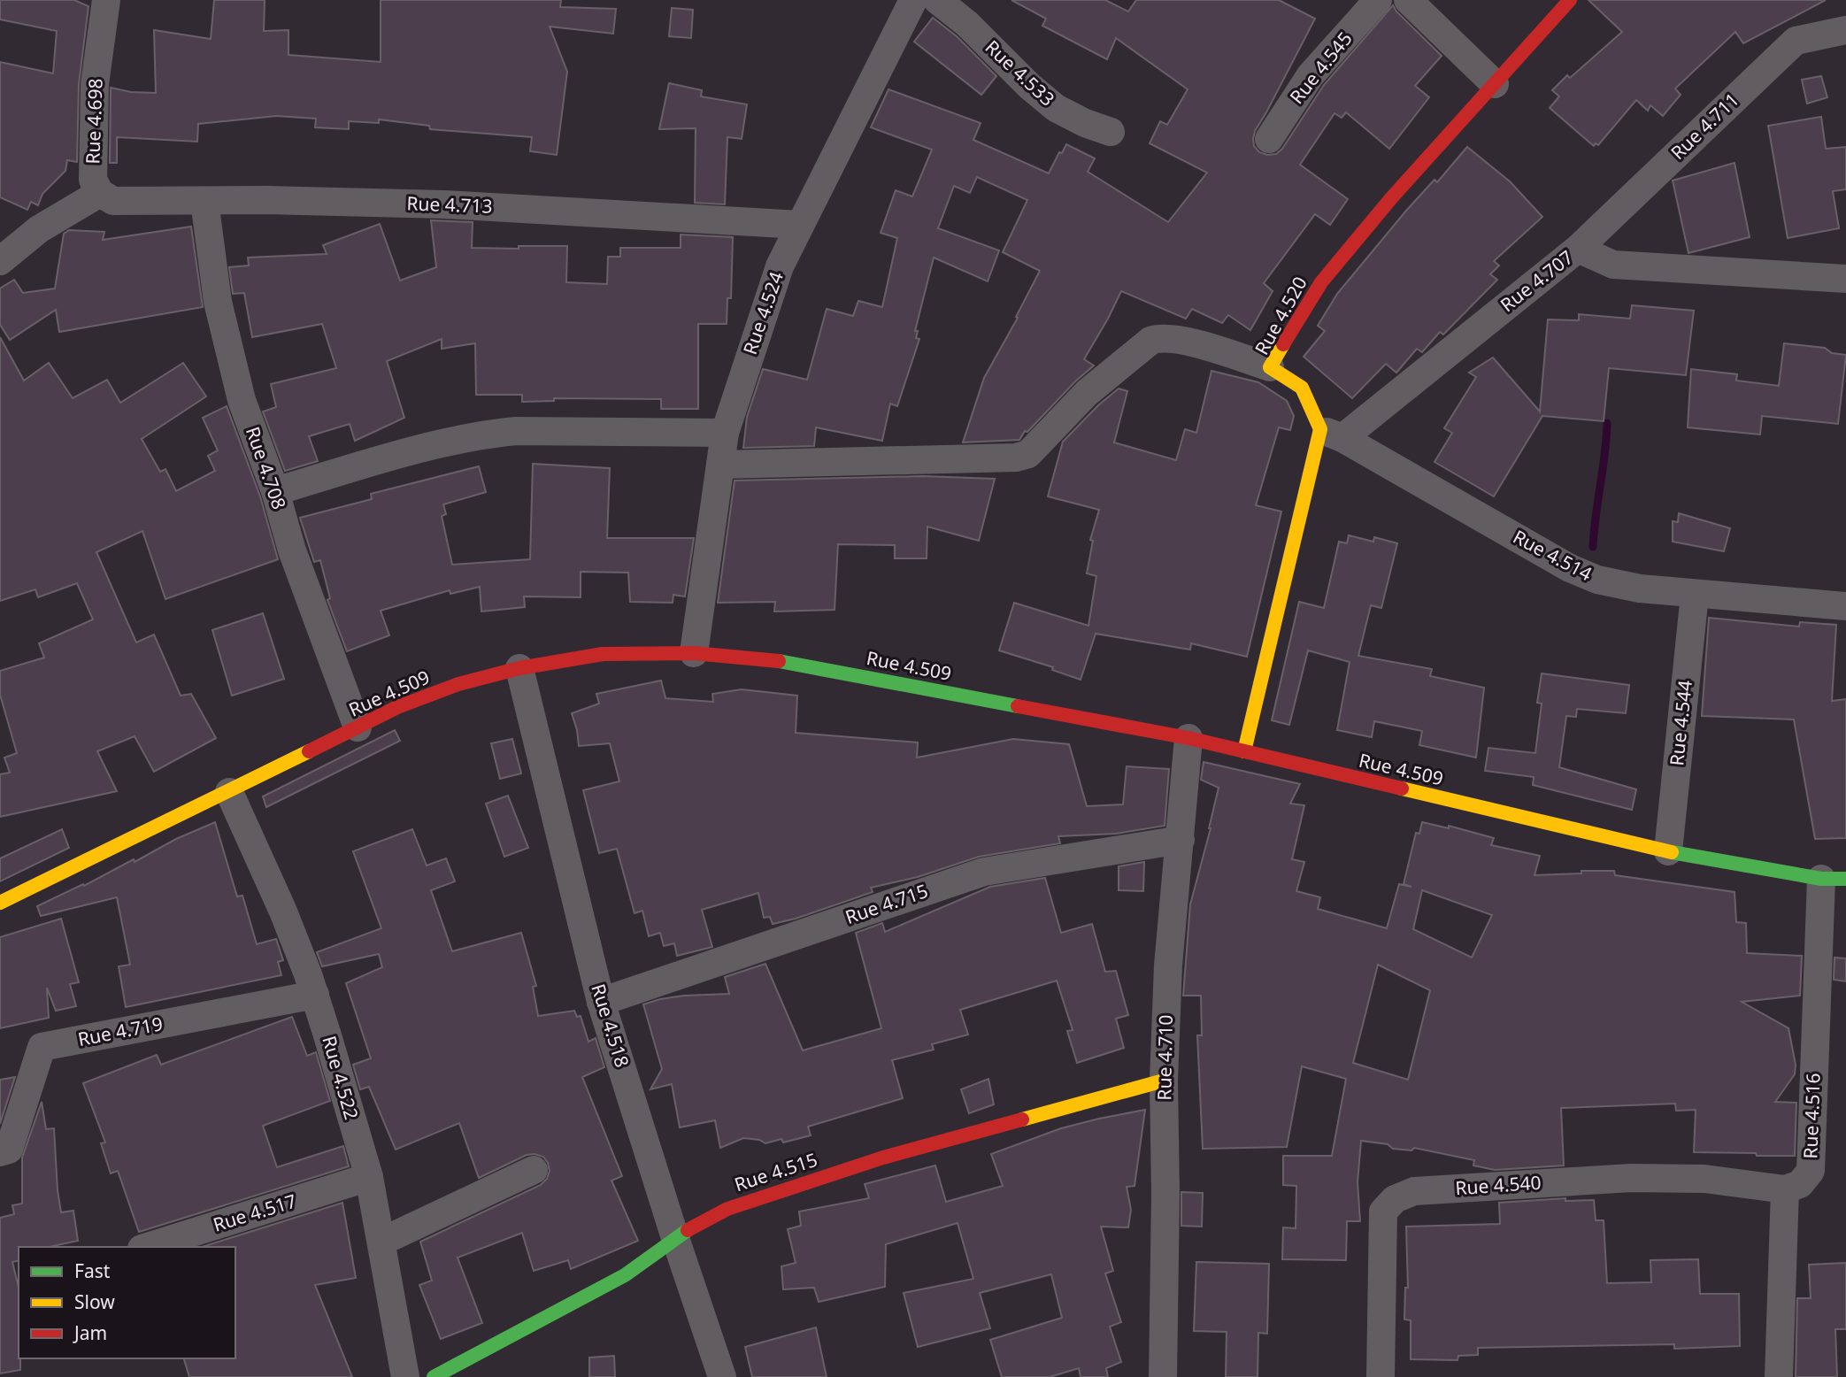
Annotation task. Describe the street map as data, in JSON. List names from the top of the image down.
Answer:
{
  "streets": {
    "street": [
      "Rue 4.545",
      "Rue 4.533",
      "Rue 4.698",
      "Rue 4.711",
      "Rue 4.713",
      "Rue 4.707",
      "Rue 4.524",
      "Rue 4.520",
      "Rue 4.708",
      "Rue 4.514",
      "Rue 4.509",
      "Rue 4.544",
      "Rue 4.715",
      "Rue 4.518",
      "Rue 4.719",
      "Rue 4.710",
      "Rue 4.522",
      "Rue 4.516",
      "Rue 4.515",
      "Rue 4.540",
      "Rue 4.517"
    ]
  },
  "crossings": [
    ["Rue 4.698", "Rue 4.713"],
    ["Rue 4.711", "Rue 4.707"],
    ["Rue 4.713", "Rue 4.524"],
    ["Rue 4.713", "Rue 4.708"],
    ["Rue 4.707", "Rue 4.520"],
    ["Rue 4.707", "Rue 4.514"],
    ["Rue 4.524", "Rue 4.509"],
    ["Rue 4.520", "Rue 4.514"],
    ["Rue 4.708", "Rue 4.509"],
    ["Rue 4.514", "Rue 4.544"],
    ["Rue 4.509", "Rue 4.544"],
    ["Rue 4.509", "Rue 4.518"],
    ["Rue 4.509", "Rue 4.710"],
    ["Rue 4.509", "Rue 4.522"],
    ["Rue 4.509", "Rue 4.516"],
    ["Rue 4.715", "Rue 4.518"],
    ["Rue 4.715", "Rue 4.710"],
    ["Rue 4.518", "Rue 4.515"],
    ["Rue 4.719", "Rue 4.522"],
    ["Rue 4.710", "Rue 4.515"],
    ["Rue 4.522", "Rue 4.517"],
    ["Rue 4.516", "Rue 4.540"]
  ],
  "legend": ["Fast", "Slow", "Jam"]
}
